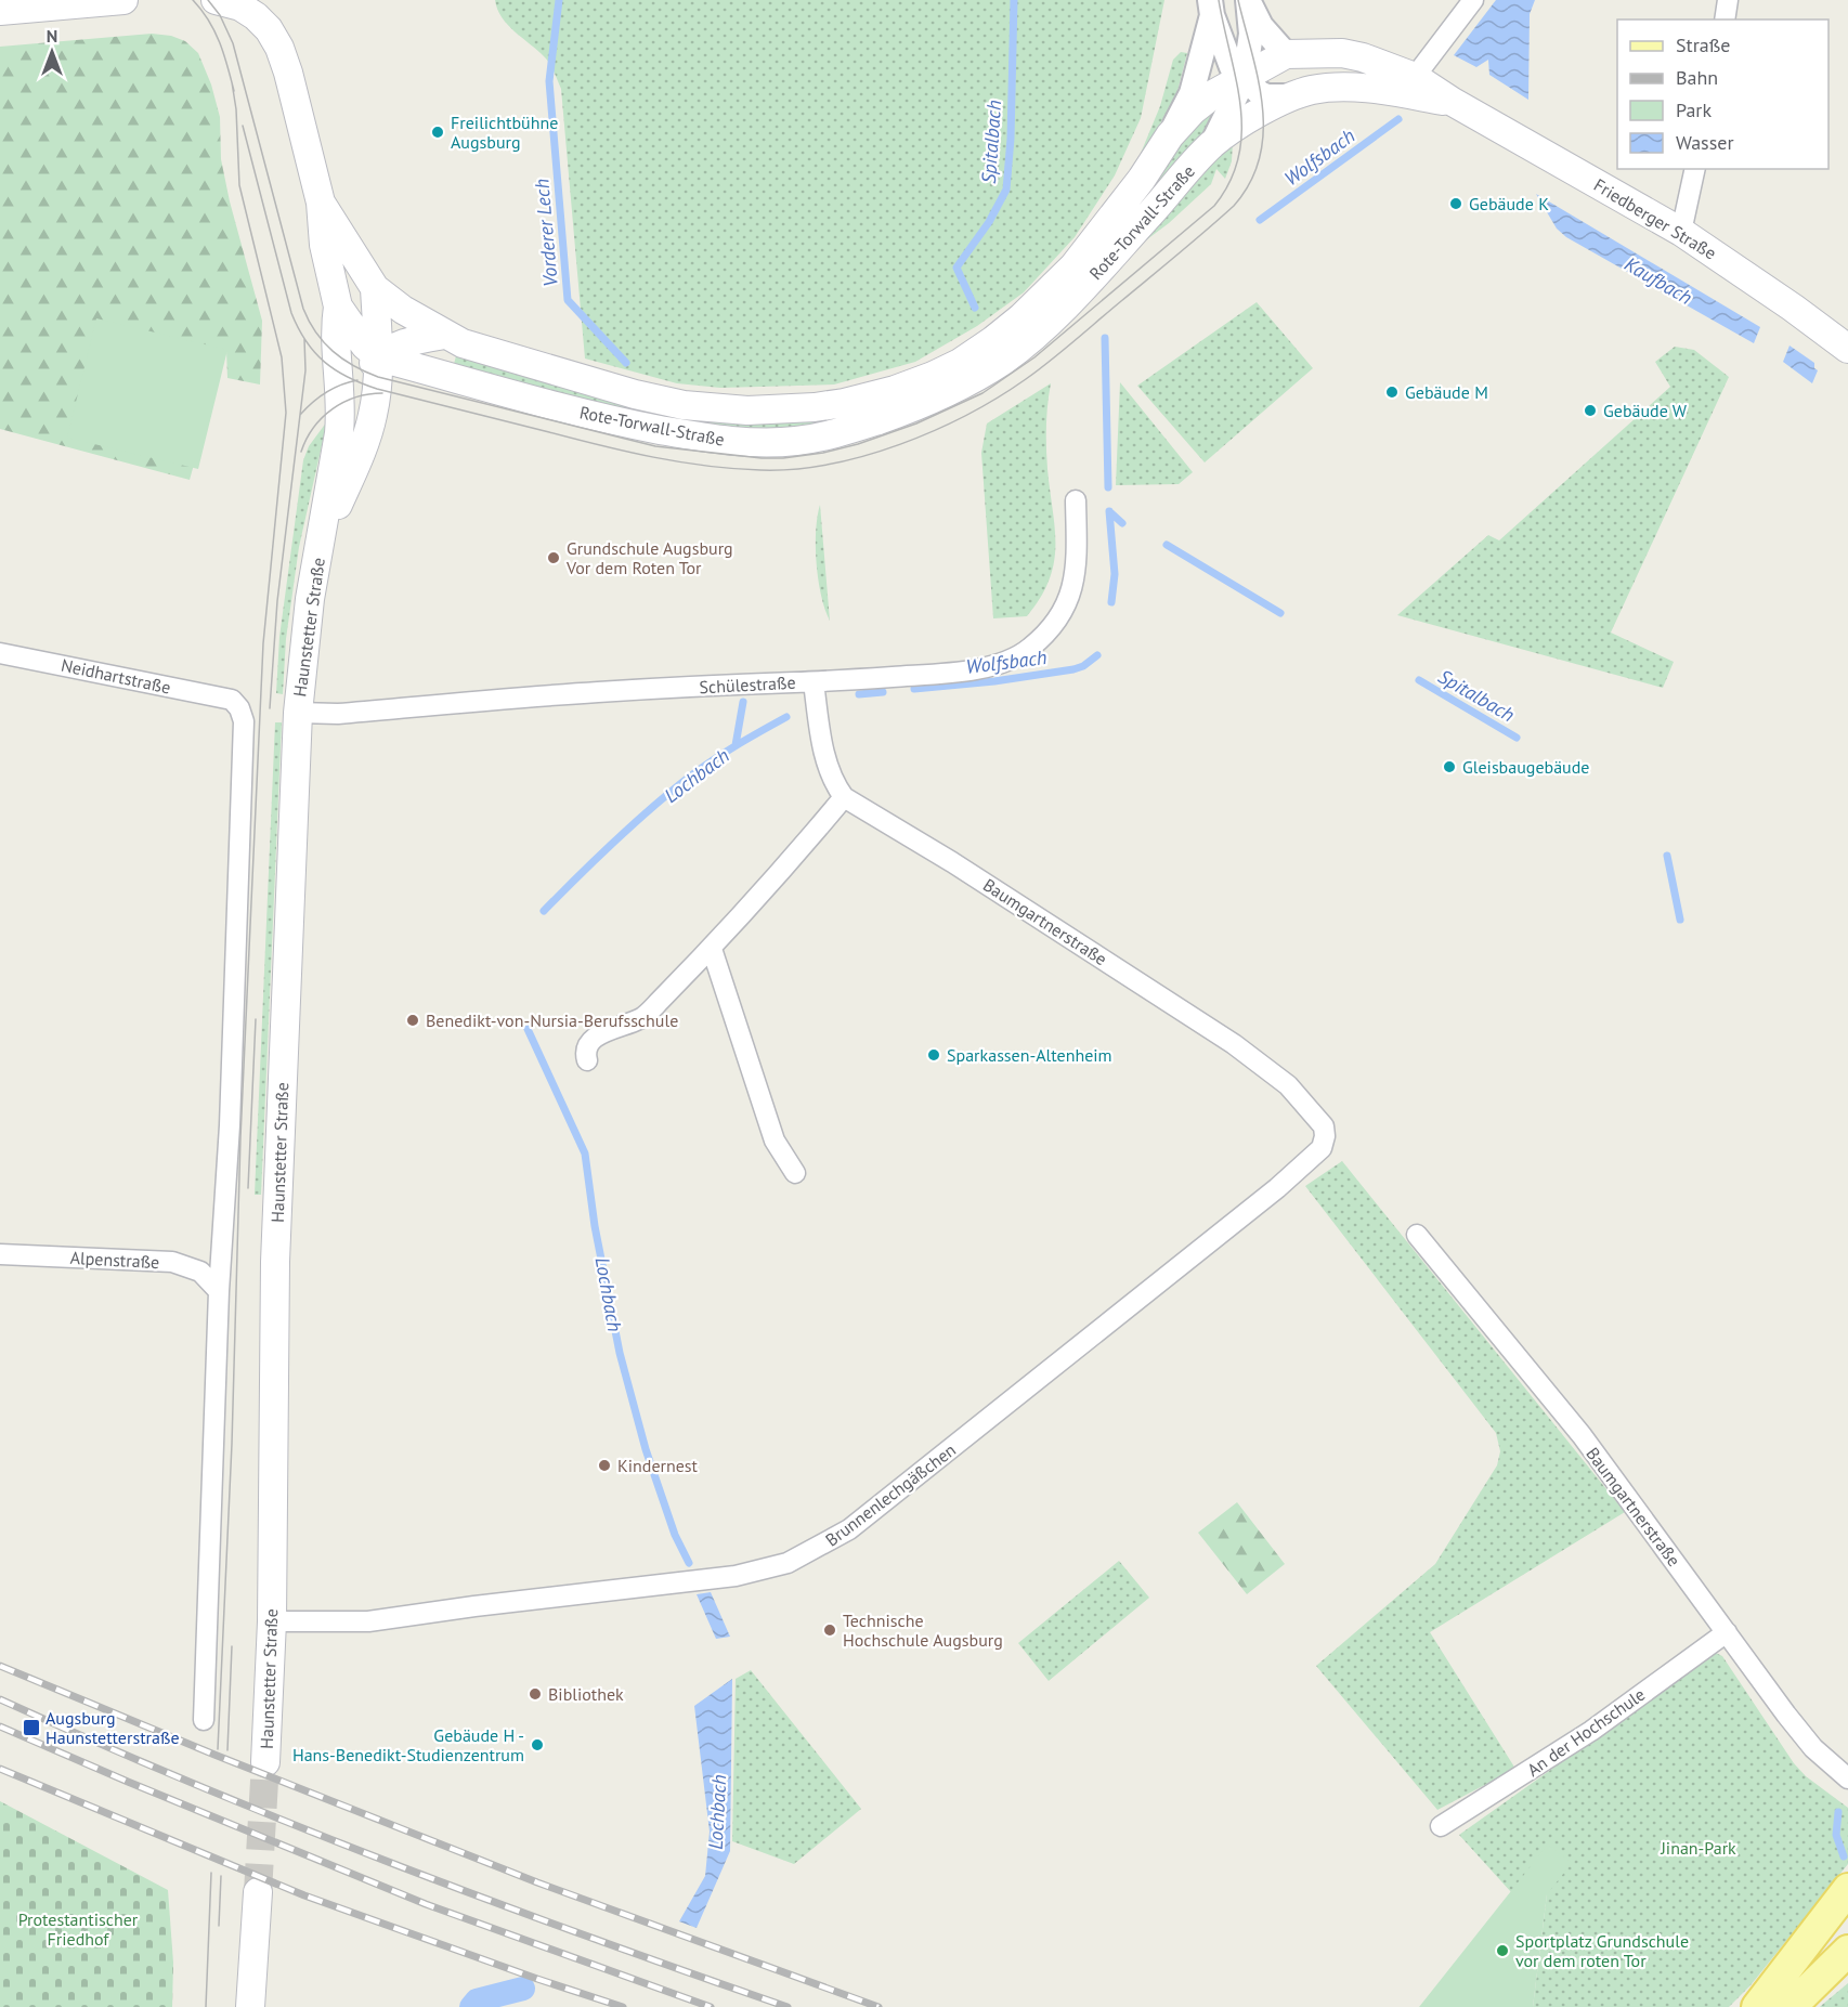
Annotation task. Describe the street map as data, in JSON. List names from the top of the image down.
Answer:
{
  "streets": {
    "main road": ["Friedberger Straße", "Rote-Torwall-Straße", "Haunstetter Straße"],
    "street": [
      "Neidhartstraße",
      "Schülestraße",
      "Baumgartnerstraße",
      "Alpenstraße",
      "Brunnenlechgäßchen",
      "An der Hochschule"
    ]
  },
  "crossings": [
    ["Friedberger Straße", "Rote-Torwall-Straße"],
    ["Rote-Torwall-Straße", "Haunstetter Straße"],
    ["Haunstetter Straße", "Schülestraße"],
    ["Haunstetter Straße", "Brunnenlechgäßchen"],
    ["Neidhartstraße", "Alpenstraße"],
    ["Baumgartnerstraße", "Brunnenlechgäßchen"],
    ["Baumgartnerstraße", "An der Hochschule"]
  ],
  "water": [
    "Spitalbach",
    "Wolfsbach",
    "Vorderer Lech",
    "Kaufbach",
    "Lochbach"
  ],
  "parks": ["Jinan-Park", "Protestantischer Friedhof"],
  "places": {
    "other": [
      "Freilichtbühne Augsburg",
      "Gebäude K",
      "Gebäude M",
      "Gebäude W",
      "Grundschule Augsburg Vor dem Roten Tor",
      "Gleisbaugebäude",
      "Benedikt-von-Nursia-Berufsschule",
      "Sparkassen-Altenheim",
      "Kindernest",
      "Technische Hochschule Augsburg",
      "Bibliothek",
      "Gebäude H - Hans-Benedikt-Studienzentrum",
      "Sportplatz Grundschule vor dem roten Tor"
    ],
    "transit": ["Augsburg Haunstetterstraße"]
  },
  "legend": [
    "Straße",
    "Bahn",
    "Park",
    "Wasser"
  ],
  "north": "top"
}
